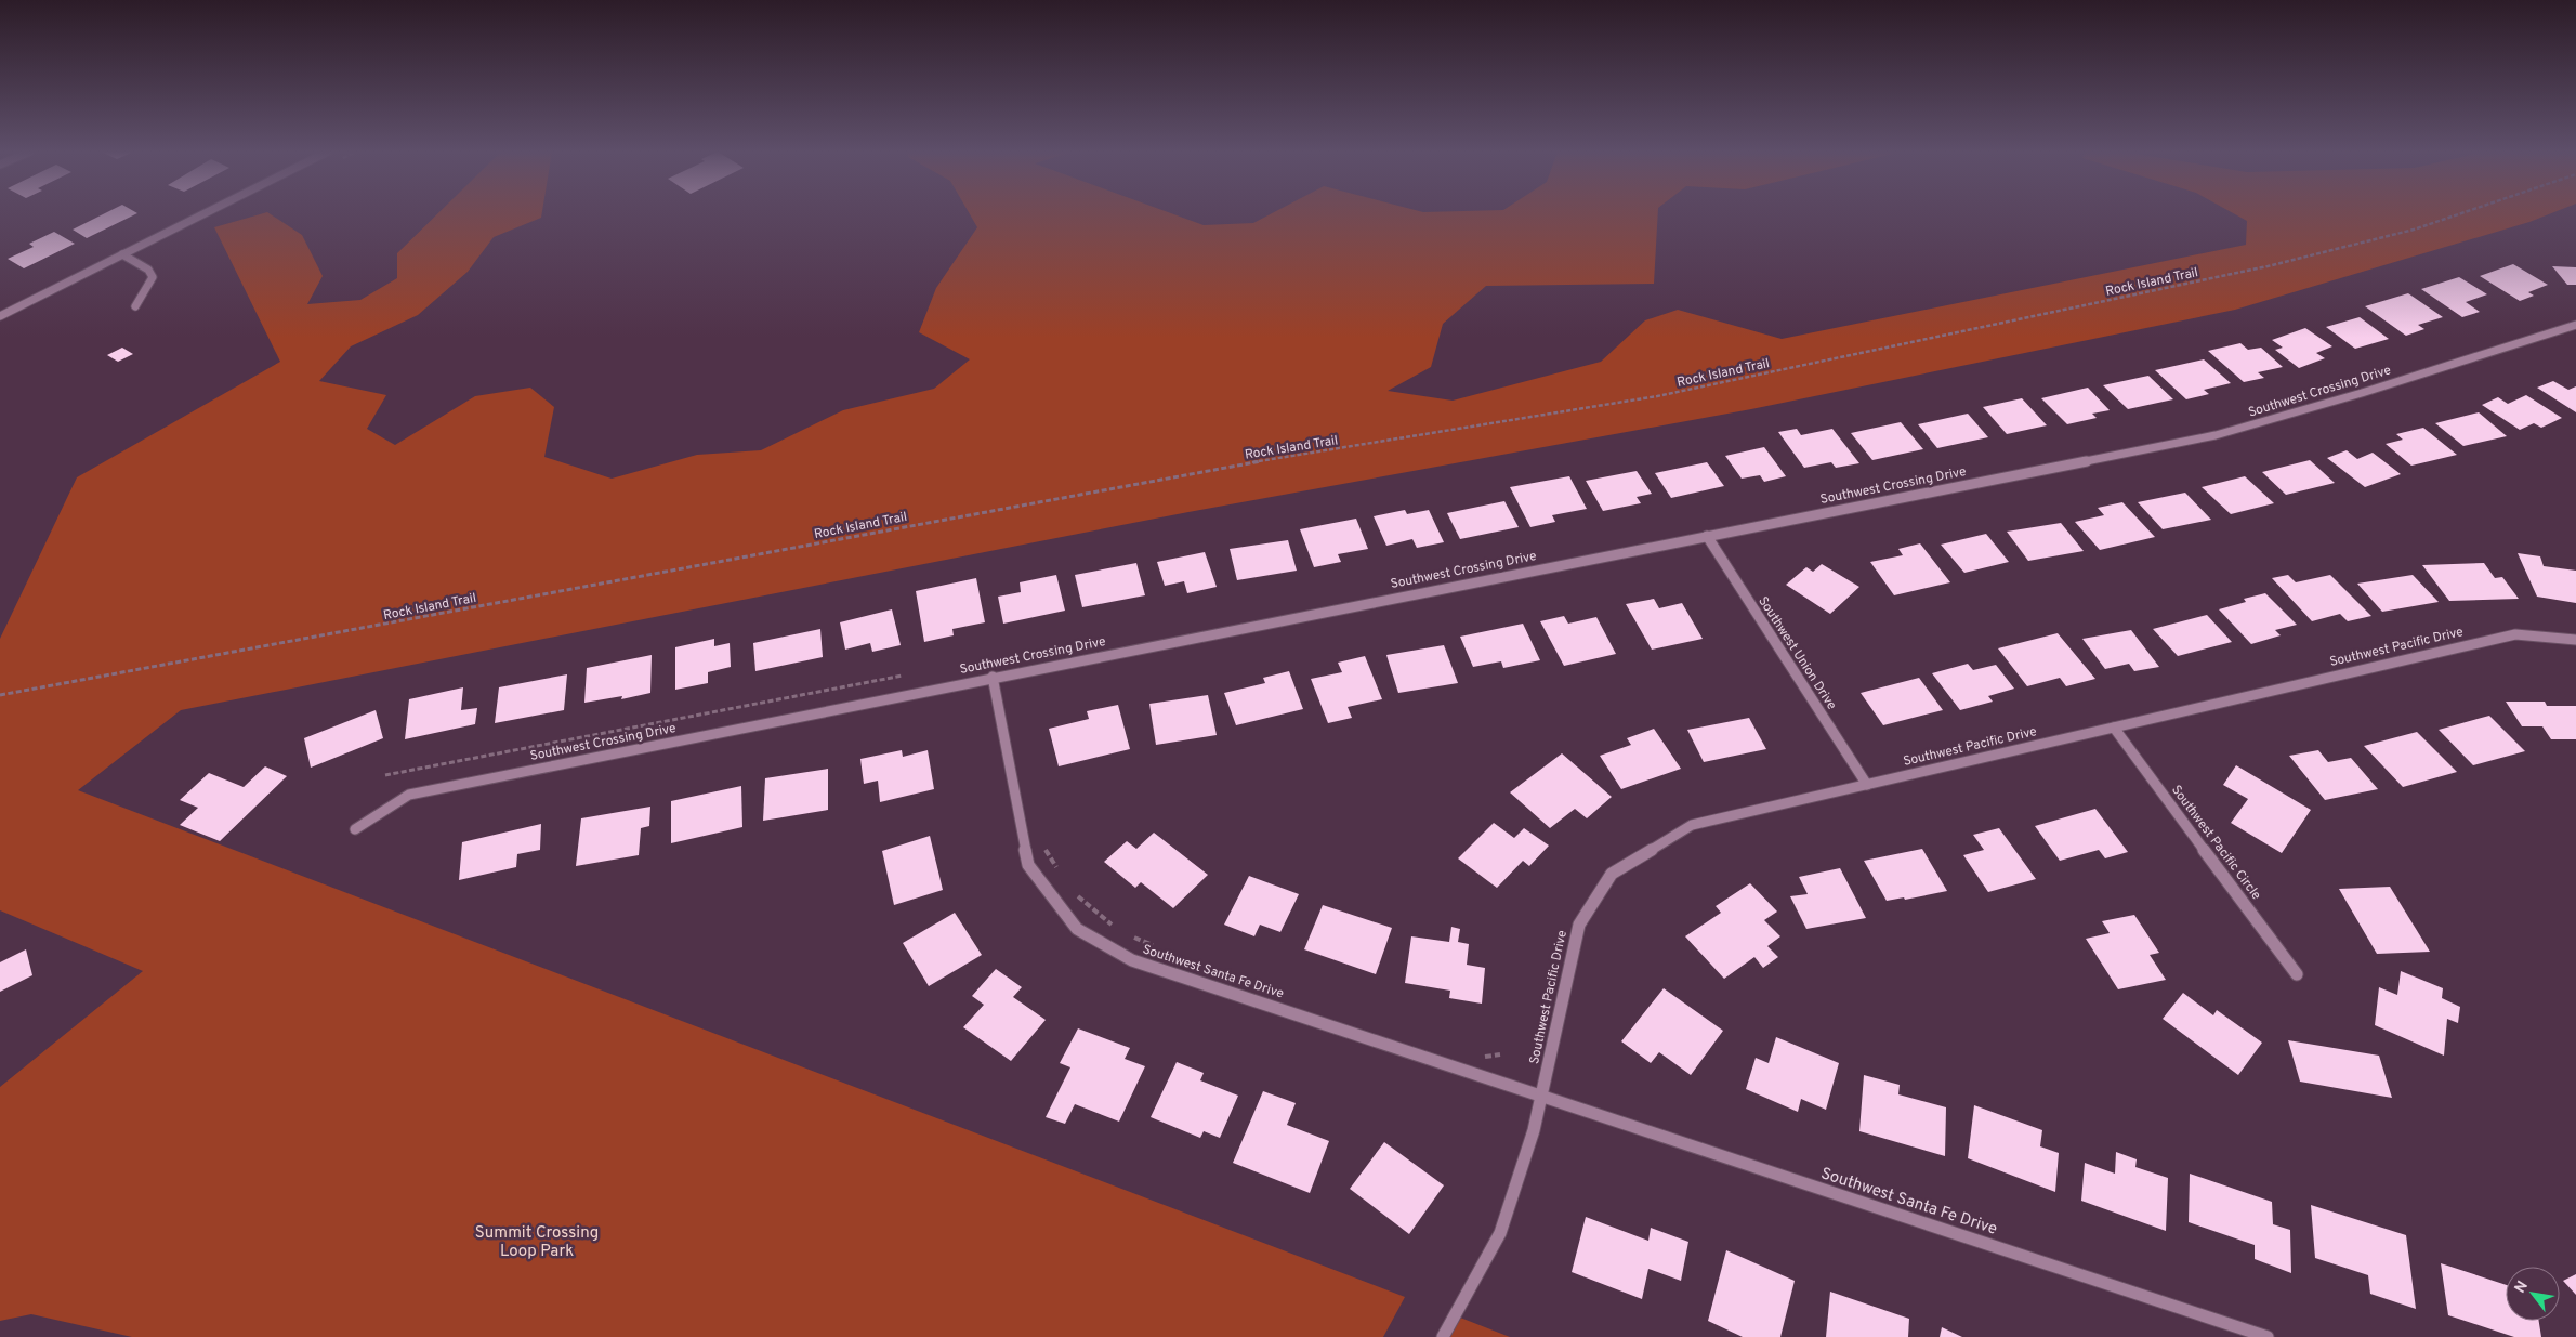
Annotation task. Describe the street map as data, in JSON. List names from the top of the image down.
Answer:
{
  "streets": {
    "street": [
      "Southwest Crossing Drive",
      "Southwest Pacific Drive",
      "Southwest Union Drive",
      "Southwest Pacific Circle",
      "Southwest Santa Fe Drive"
    ],
    "path": ["Rock Island Trail"]
  },
  "crossings": [
    ["Southwest Crossing Drive", "Southwest Union Drive"],
    ["Southwest Crossing Drive", "Southwest Santa Fe Drive"],
    ["Southwest Pacific Drive", "Southwest Union Drive"],
    ["Southwest Pacific Drive", "Southwest Pacific Circle"],
    ["Southwest Pacific Drive", "Southwest Santa Fe Drive"]
  ],
  "parks": ["Summit Crossing Loop Park"],
  "north": "top left"
}
